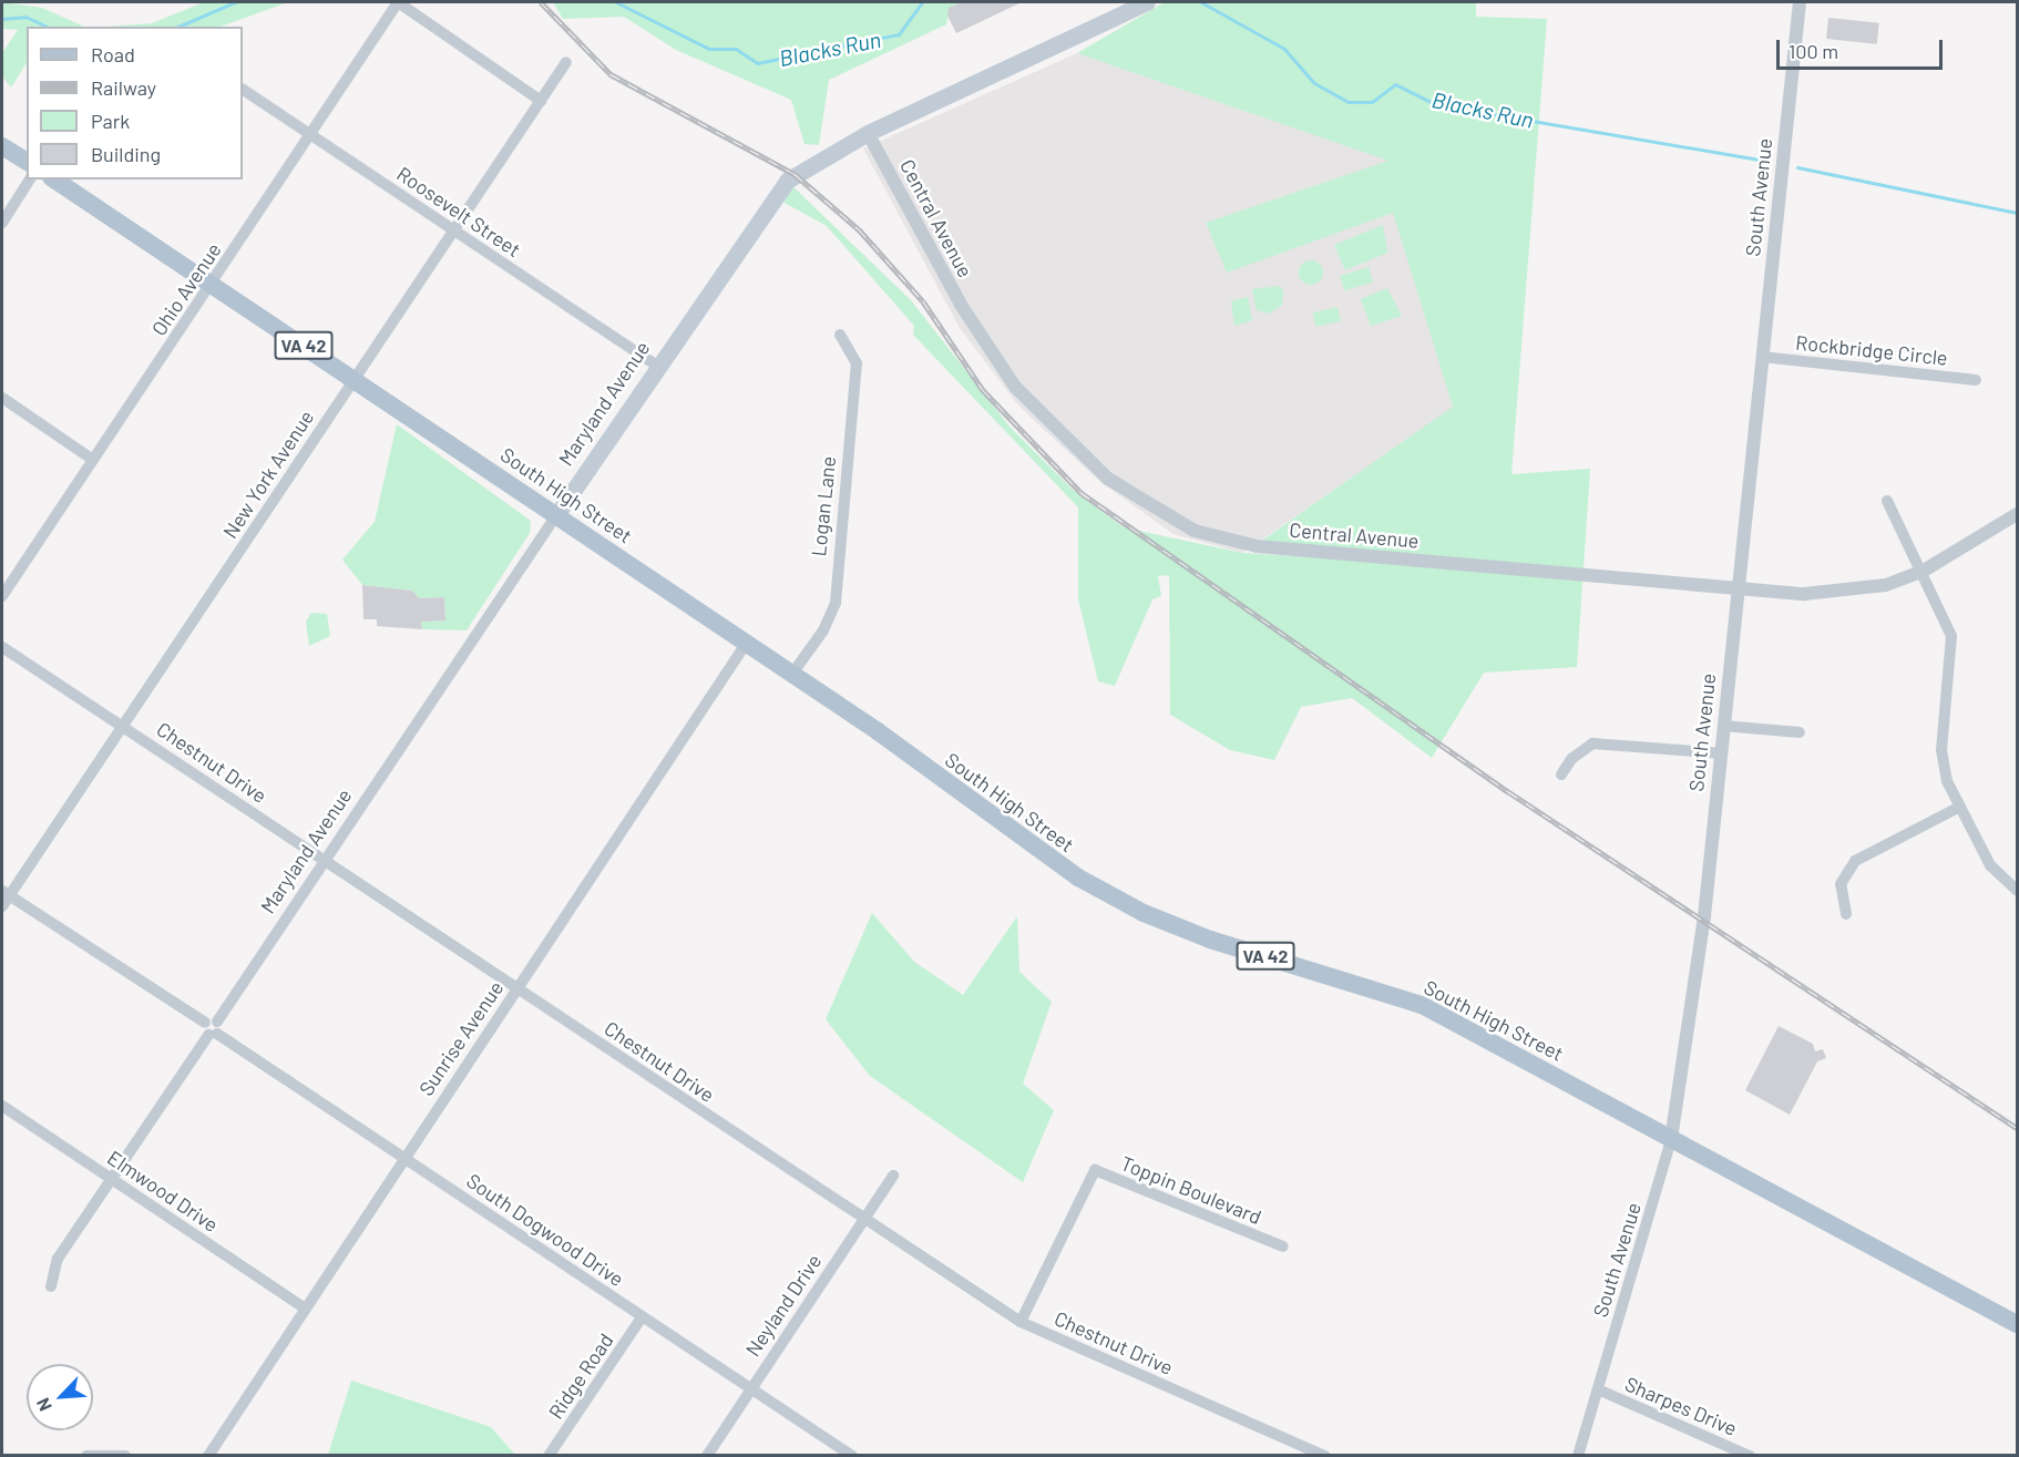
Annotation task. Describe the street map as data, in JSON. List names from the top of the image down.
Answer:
{
  "streets": {
    "main road": ["VA 42", "Maryland Avenue", "South High Street"],
    "street": [
      "South Avenue",
      "Roosevelt Street",
      "Central Avenue",
      "Ohio Avenue",
      "Rockbridge Circle",
      "New York Avenue",
      "Logan Lane",
      "Chestnut Drive",
      "Sunrise Avenue",
      "Toppin Boulevard",
      "Elmwood Drive",
      "South Dogwood Drive",
      "Neyland Drive",
      "Ridge Road",
      "Sharpes Drive"
    ]
  },
  "crossings": [
    ["South Avenue", "Central Avenue"],
    ["South Avenue", "Rockbridge Circle"],
    ["South Avenue", "South High Street"],
    ["South Avenue", "Sharpes Drive"],
    ["Roosevelt Street", "Ohio Avenue"],
    ["Roosevelt Street", "Maryland Avenue"],
    ["Roosevelt Street", "New York Avenue"],
    ["Central Avenue", "Maryland Avenue"],
    ["Ohio Avenue", "South High Street"],
    ["Maryland Avenue", "South High Street"],
    ["Maryland Avenue", "Chestnut Drive"],
    ["Maryland Avenue", "Elmwood Drive"],
    ["Maryland Avenue", "South Dogwood Drive"],
    ["New York Avenue", "South High Street"],
    ["New York Avenue", "Chestnut Drive"],
    ["New York Avenue", "South Dogwood Drive"],
    ["South High Street", "Logan Lane"],
    ["South High Street", "Sunrise Avenue"],
    ["Chestnut Drive", "Sunrise Avenue"],
    ["Chestnut Drive", "Toppin Boulevard"],
    ["Chestnut Drive", "Neyland Drive"],
    ["Sunrise Avenue", "Elmwood Drive"],
    ["Sunrise Avenue", "South Dogwood Drive"],
    ["South Dogwood Drive", "Neyland Drive"],
    ["South Dogwood Drive", "Ridge Road"]
  ],
  "water": ["Blacks Run"],
  "legend": [
    "Road",
    "Railway",
    "Park",
    "Building"
  ],
  "scale_bar": "100 m",
  "north": "bottom left"
}
